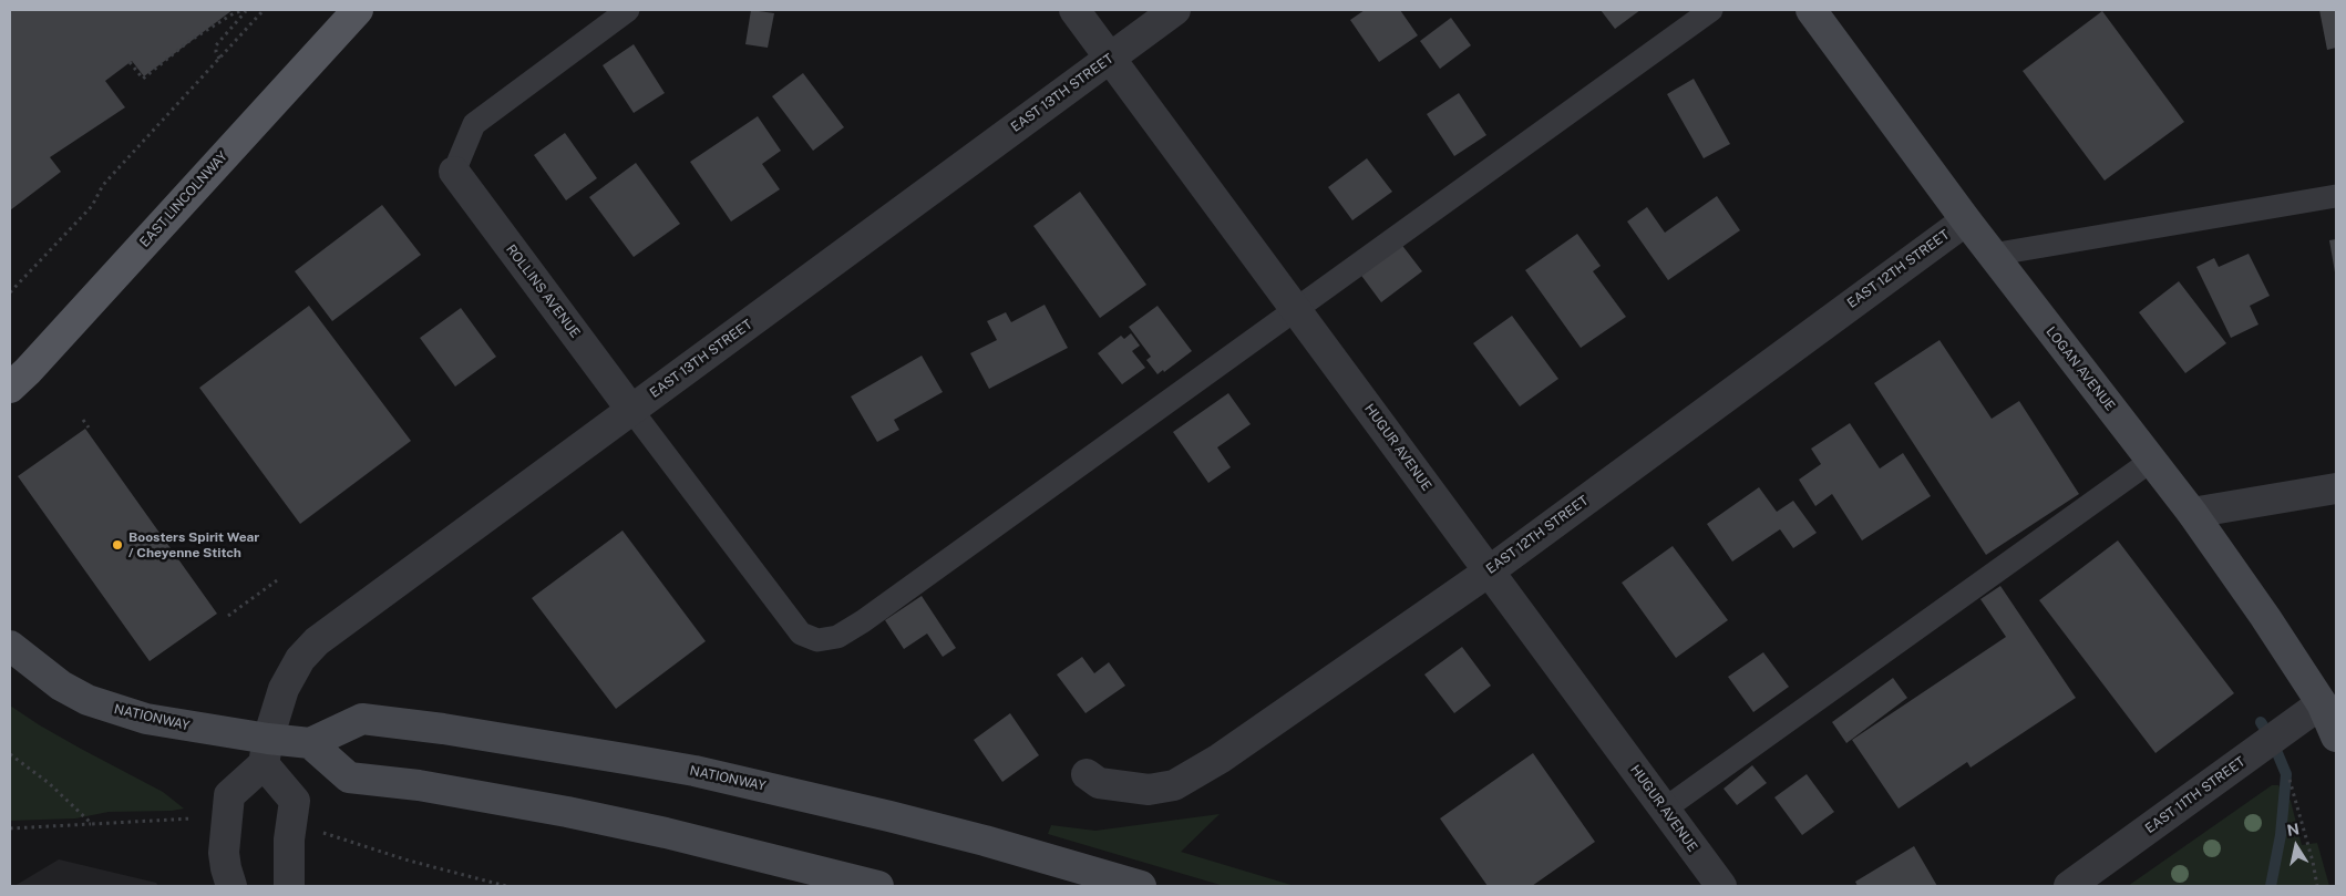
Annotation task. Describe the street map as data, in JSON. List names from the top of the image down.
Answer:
{
  "streets": {
    "main road": ["EAST LINCOLNWAY", "LOGAN AVENUE", "NATIONWAY"],
    "street": [
      "EAST 13TH STREET",
      "EAST 12TH STREET",
      "ROLLINS AVENUE",
      "HUGUR AVENUE",
      "EAST 11TH STREET"
    ]
  },
  "crossings": [
    ["EAST 13TH STREET", "ROLLINS AVENUE"],
    ["EAST 13TH STREET", "HUGUR AVENUE"],
    ["EAST 13TH STREET", "NATIONWAY"],
    ["EAST 12TH STREET", "LOGAN AVENUE"],
    ["EAST 12TH STREET", "HUGUR AVENUE"],
    ["LOGAN AVENUE", "EAST 11TH STREET"]
  ],
  "places": ["Boosters Spirit Wear / Cheyenne Stitch"],
  "north": "top"
}
